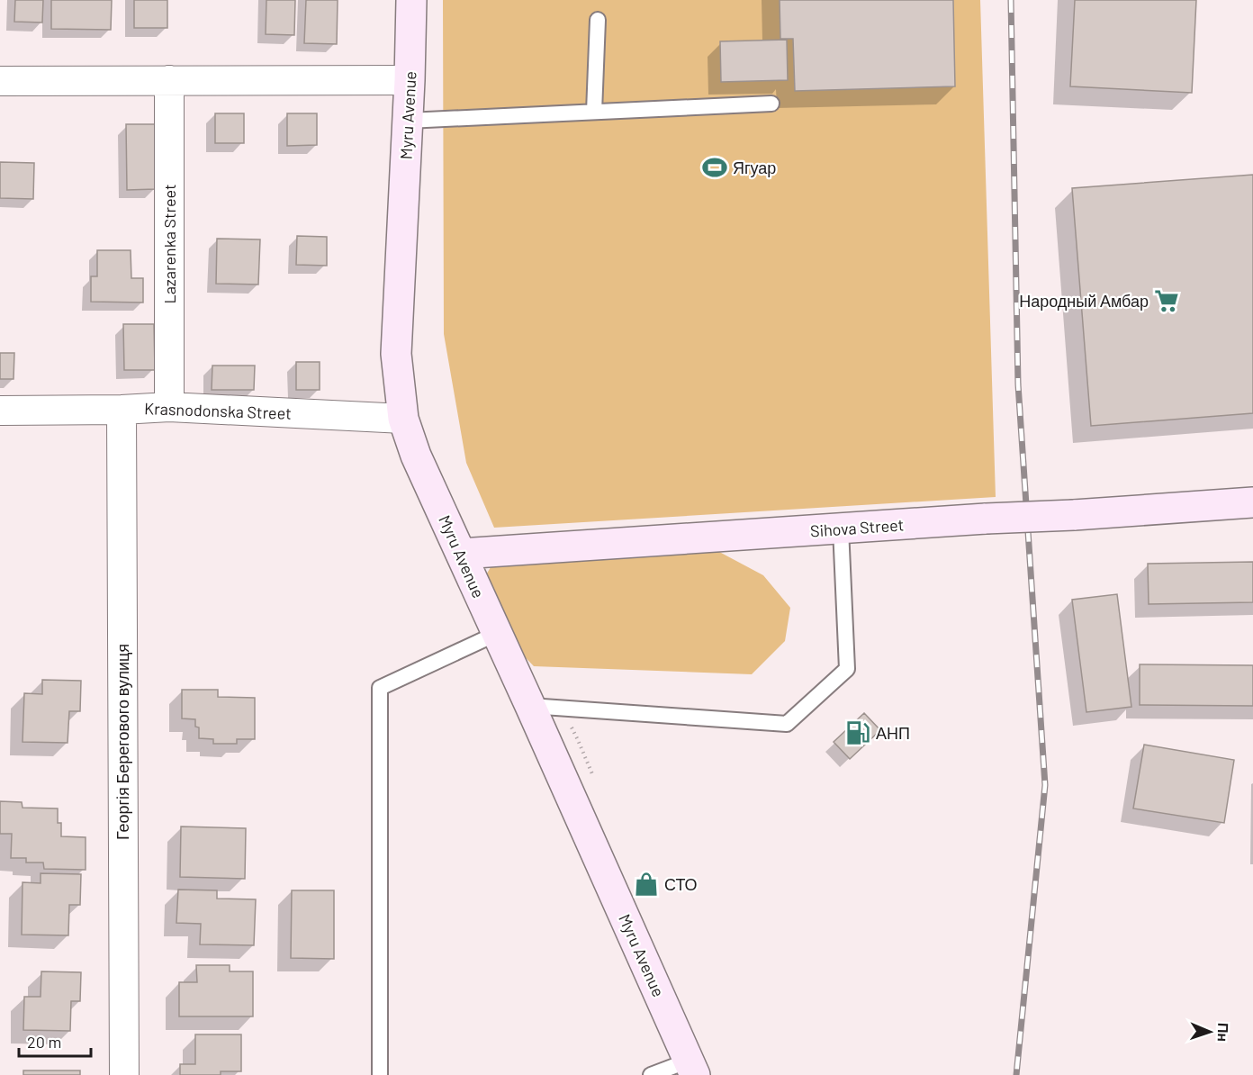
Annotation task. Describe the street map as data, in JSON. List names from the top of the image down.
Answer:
{
  "streets": {
    "main road": ["Myru Avenue", "Sihova Street"],
    "street": ["Lazarenka Street", "Krasnodonska Street", "Георгія Берегового вулиця"]
  },
  "crossings": [
    ["Myru Avenue", "Krasnodonska Street"],
    ["Myru Avenue", "Sihova Street"],
    ["Lazarenka Street", "Krasnodonska Street"],
    ["Krasnodonska Street", "Георгія Берегового вулиця"]
  ],
  "places": {
    "sports": ["Ягуар"],
    "supermarket": ["Народный Амбар"],
    "fuel station": ["АНП"],
    "shop": ["СТО"]
  },
  "scale_bar": "20 m",
  "north": "right"
}
